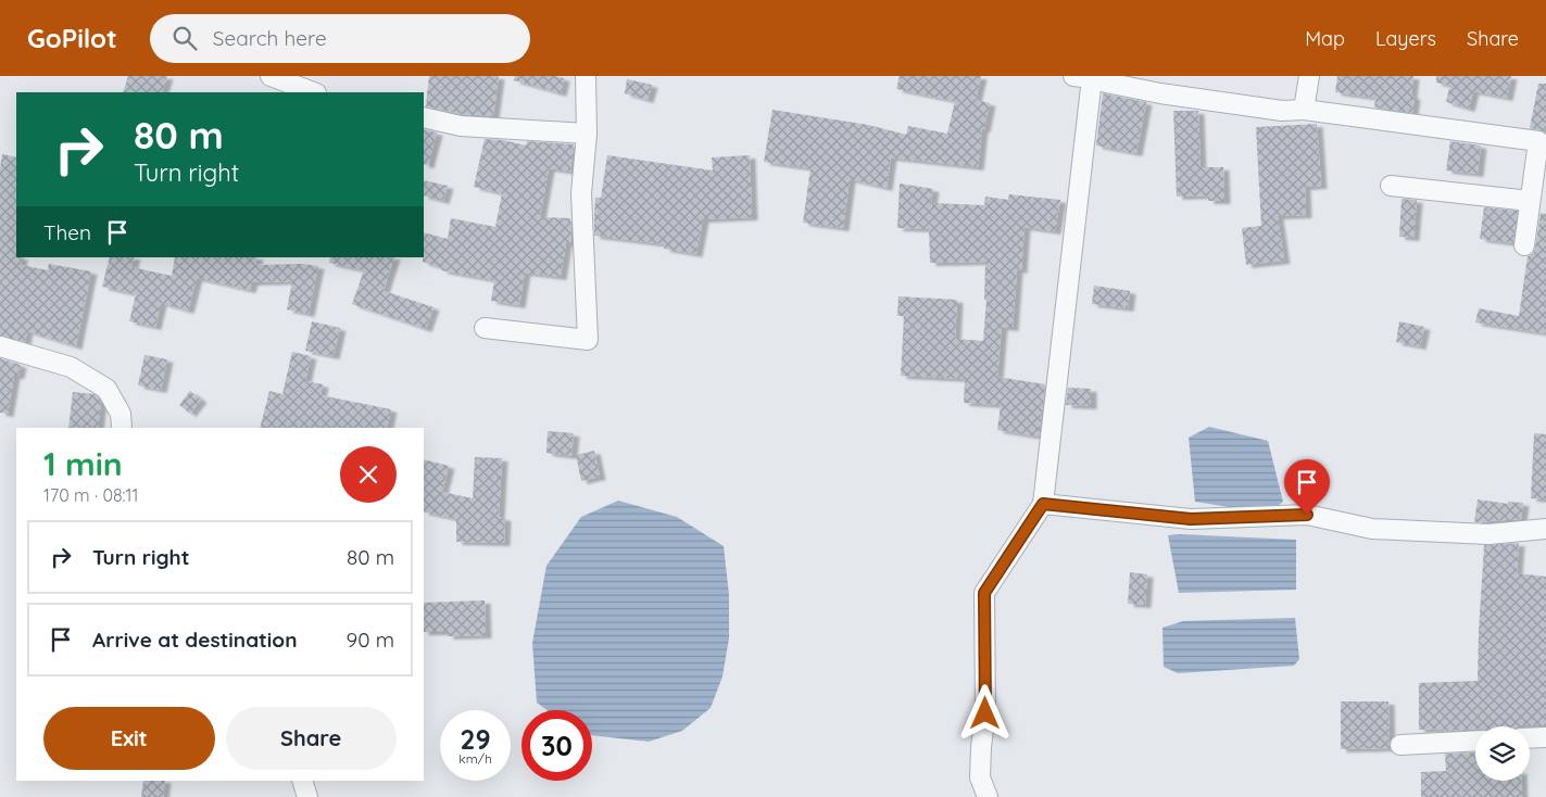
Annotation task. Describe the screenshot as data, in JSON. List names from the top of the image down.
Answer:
{
  "page": {
    "header": "GoPilot",
    "search": "Search here",
    "nav": ["Map", "Layers", "Share"],
    "turn": ["80 m", "Turn right"],
    "then": "Then",
    "heading": ["1 min", "170 m · 08:11"],
    "list": [
      {
        "name": "Turn right",
        "value": "80 m"
      },
      {
        "name": "Arrive at destination",
        "value": "90 m"
      }
    ],
    "buttons": ["Exit", "Share"],
    "speed": "29 km/h",
    "limit": "30"
  }
}
